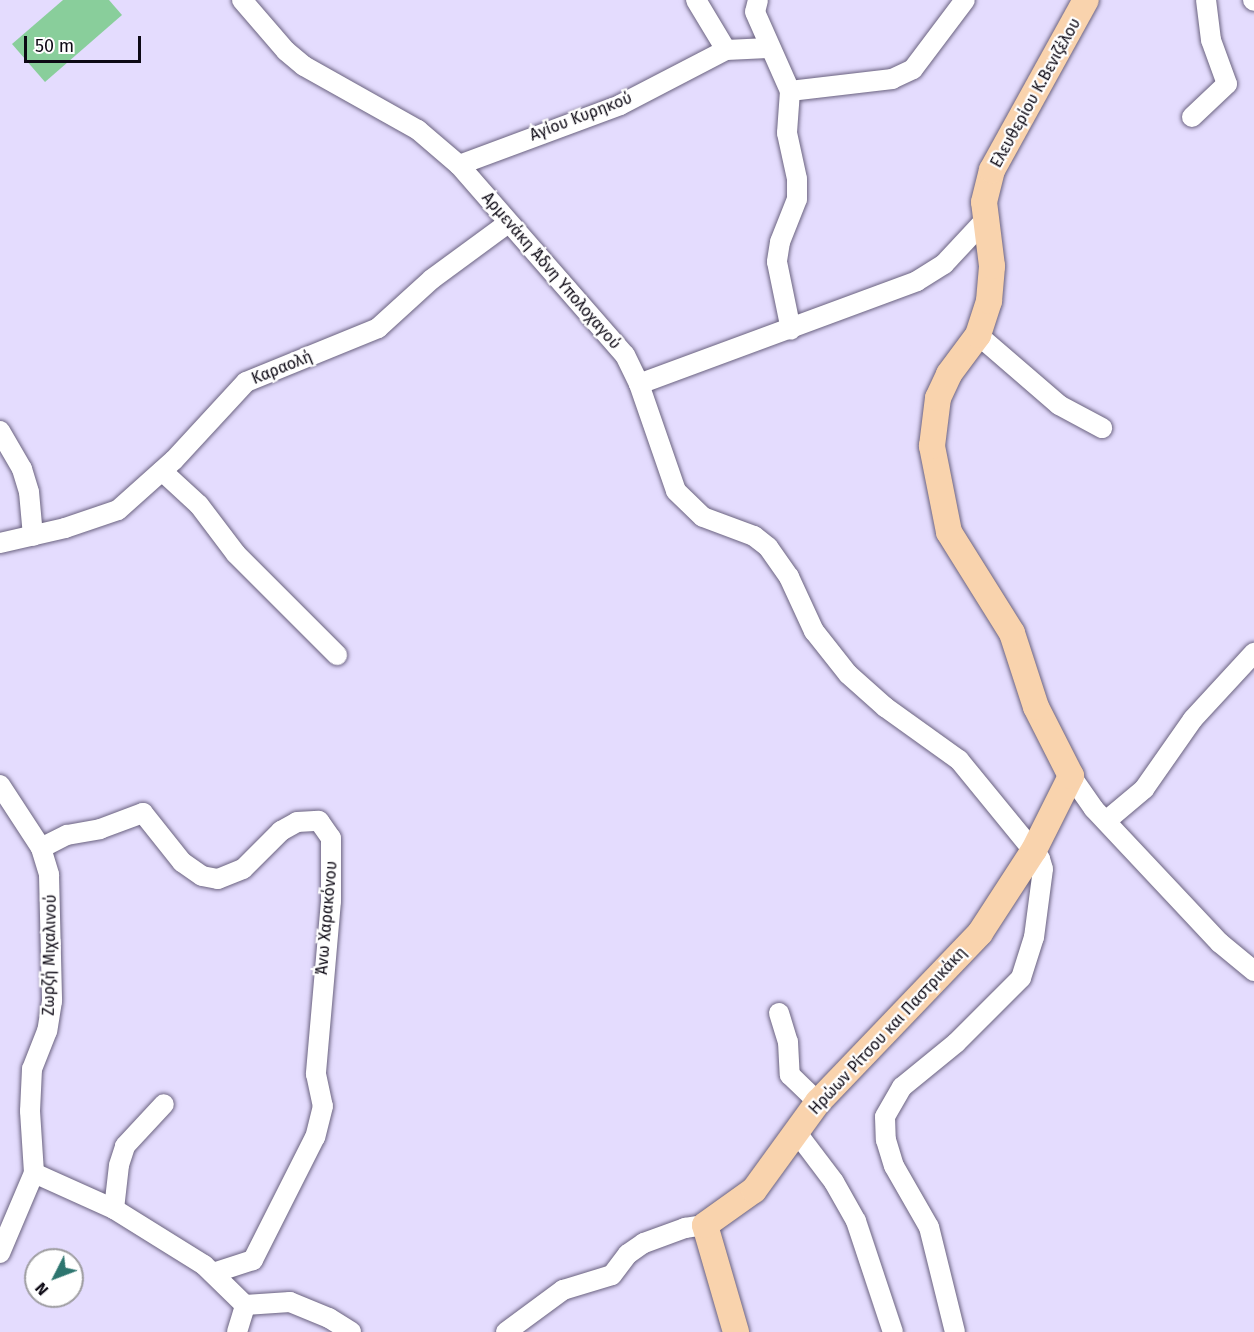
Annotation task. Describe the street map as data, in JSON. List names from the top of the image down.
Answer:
{
  "streets": {
    "main road": ["Ελευθερίου Κ.Βενιζέλου", "Ηρώων Ρίτσου και Παστρικάκη"],
    "street": [
      "Αγίου Κυρηκού",
      "Αρμενάκη Άδνη Υπολοχαγού",
      "Καραολή",
      "Άνω Χαρακόνου",
      "Ζωρζή Μιχαλινού"
    ]
  },
  "crossings": [
    ["Αγίου Κυρηκού", "Αρμενάκη Άδνη Υπολοχαγού"],
    ["Αρμενάκη Άδνη Υπολοχαγού", "Καραολή"],
    ["Αρμενάκη Άδνη Υπολοχαγού", "Ηρώων Ρίτσου και Παστρικάκη"],
    ["Άνω Χαρακόνου", "Ζωρζή Μιχαλινού"]
  ],
  "scale_bar": "50 m",
  "north": "bottom left"
}
